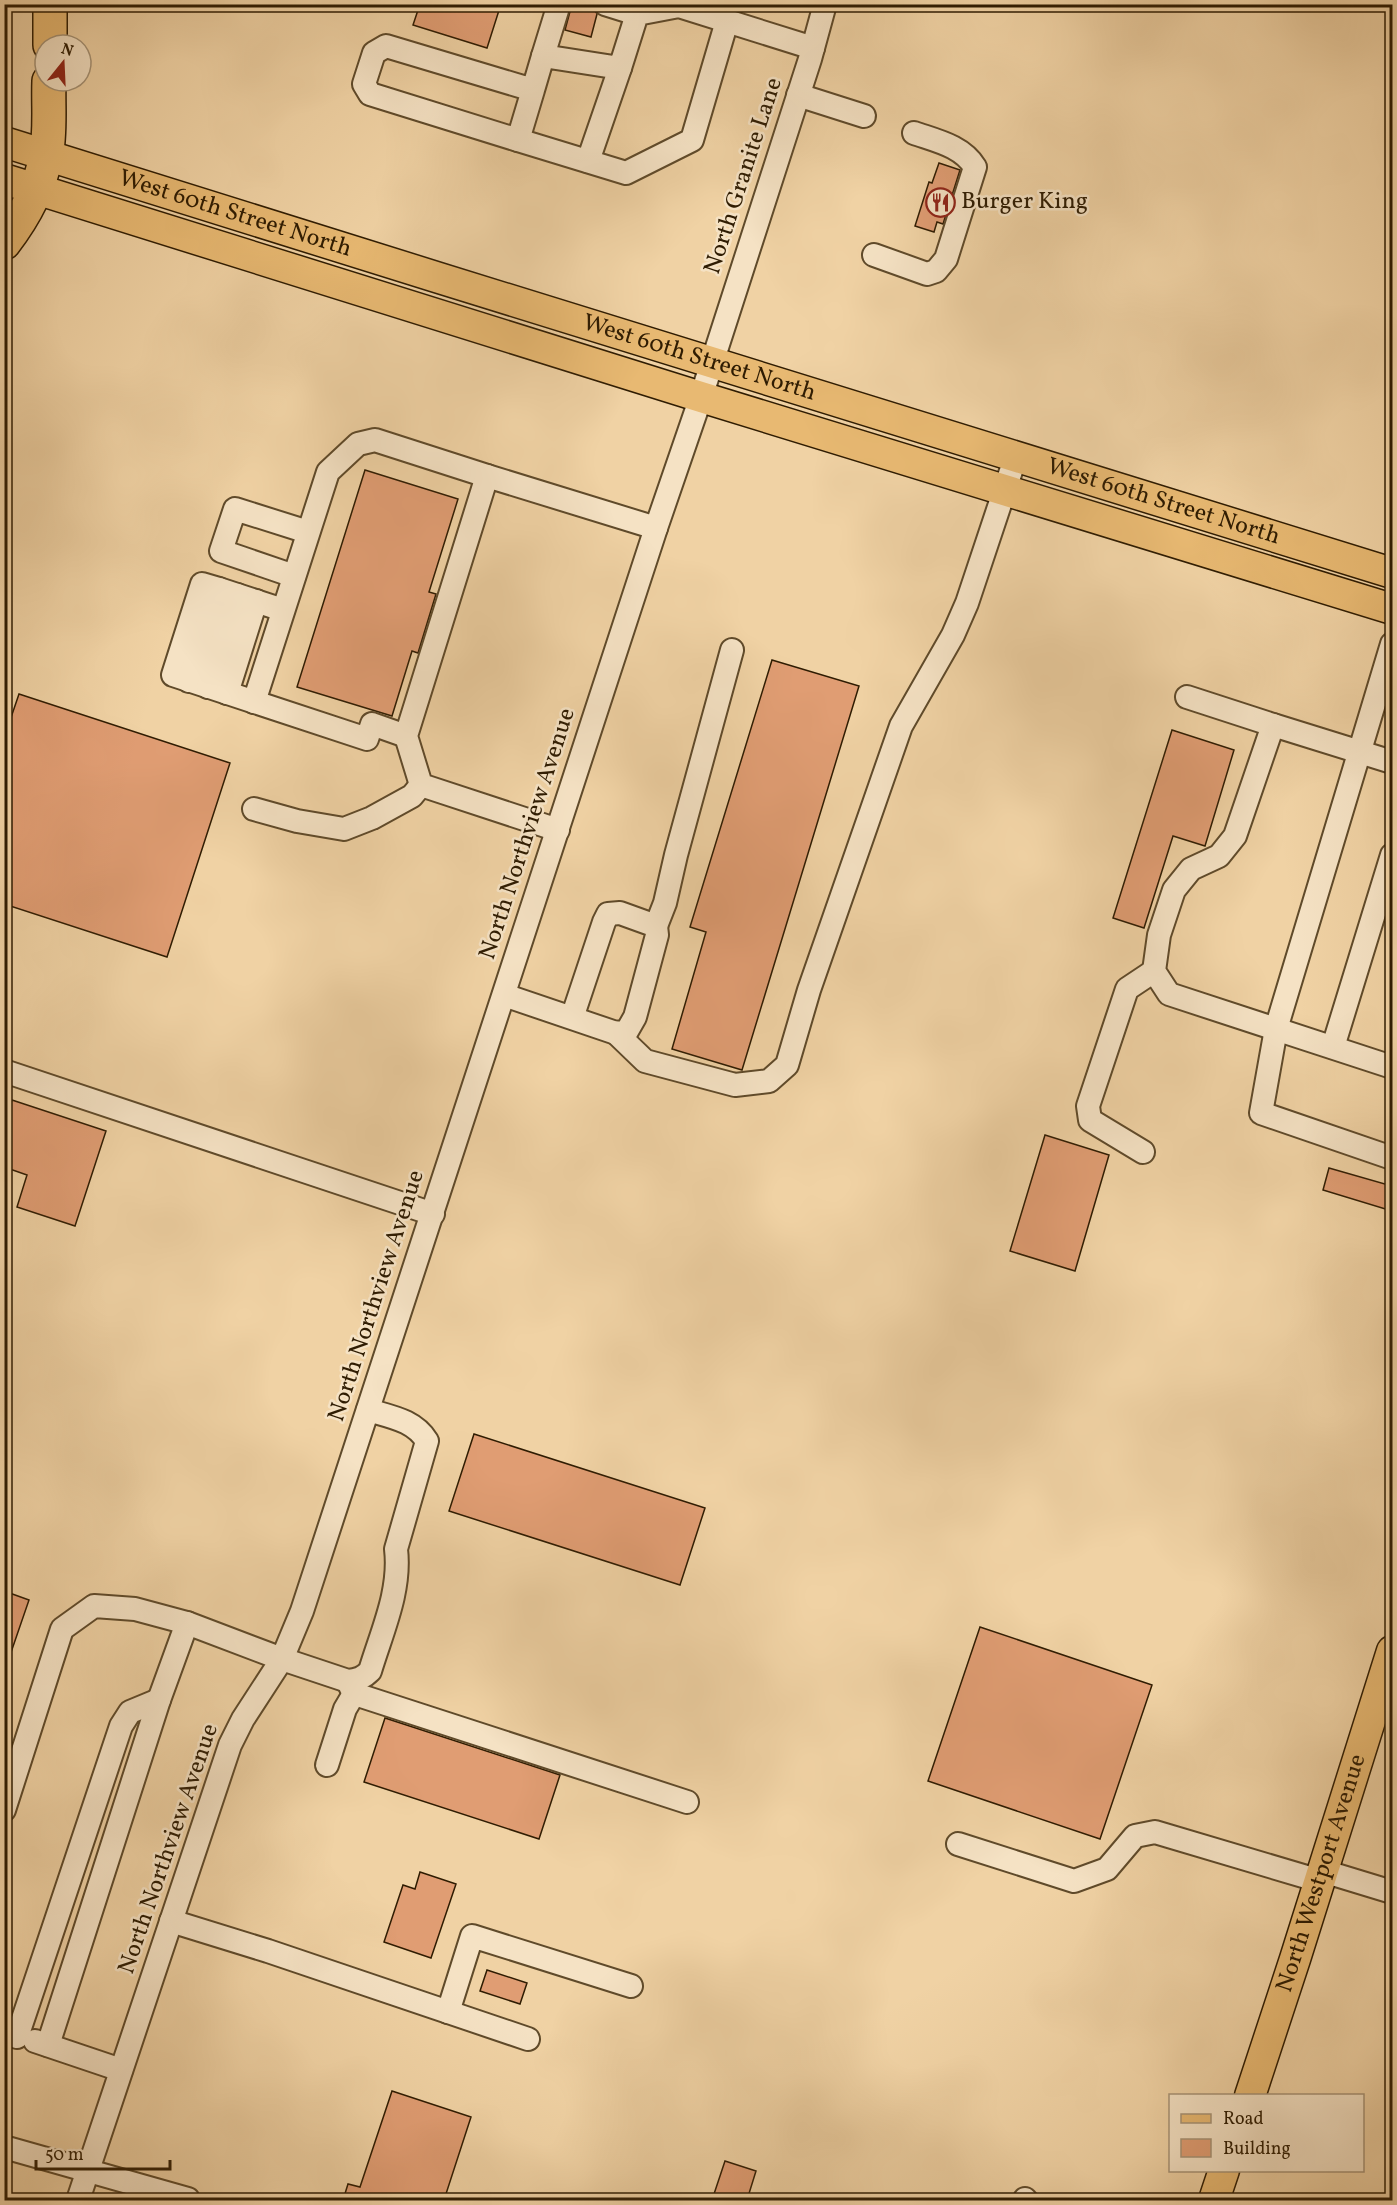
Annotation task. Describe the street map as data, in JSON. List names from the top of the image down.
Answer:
{
  "streets": {
    "main road": ["West 60th Street North", "North Westport Avenue"],
    "street": ["North Granite Lane", "North Northview Avenue"]
  },
  "crossings": [
    ["North Granite Lane", "West 60th Street North"],
    ["North Granite Lane", "North Northview Avenue"],
    ["West 60th Street North", "North Northview Avenue"]
  ],
  "places": {
    "restaurant": ["Burger King"]
  },
  "legend": ["Road", "Building"],
  "scale_bar": "50 m",
  "north": "top"
}
